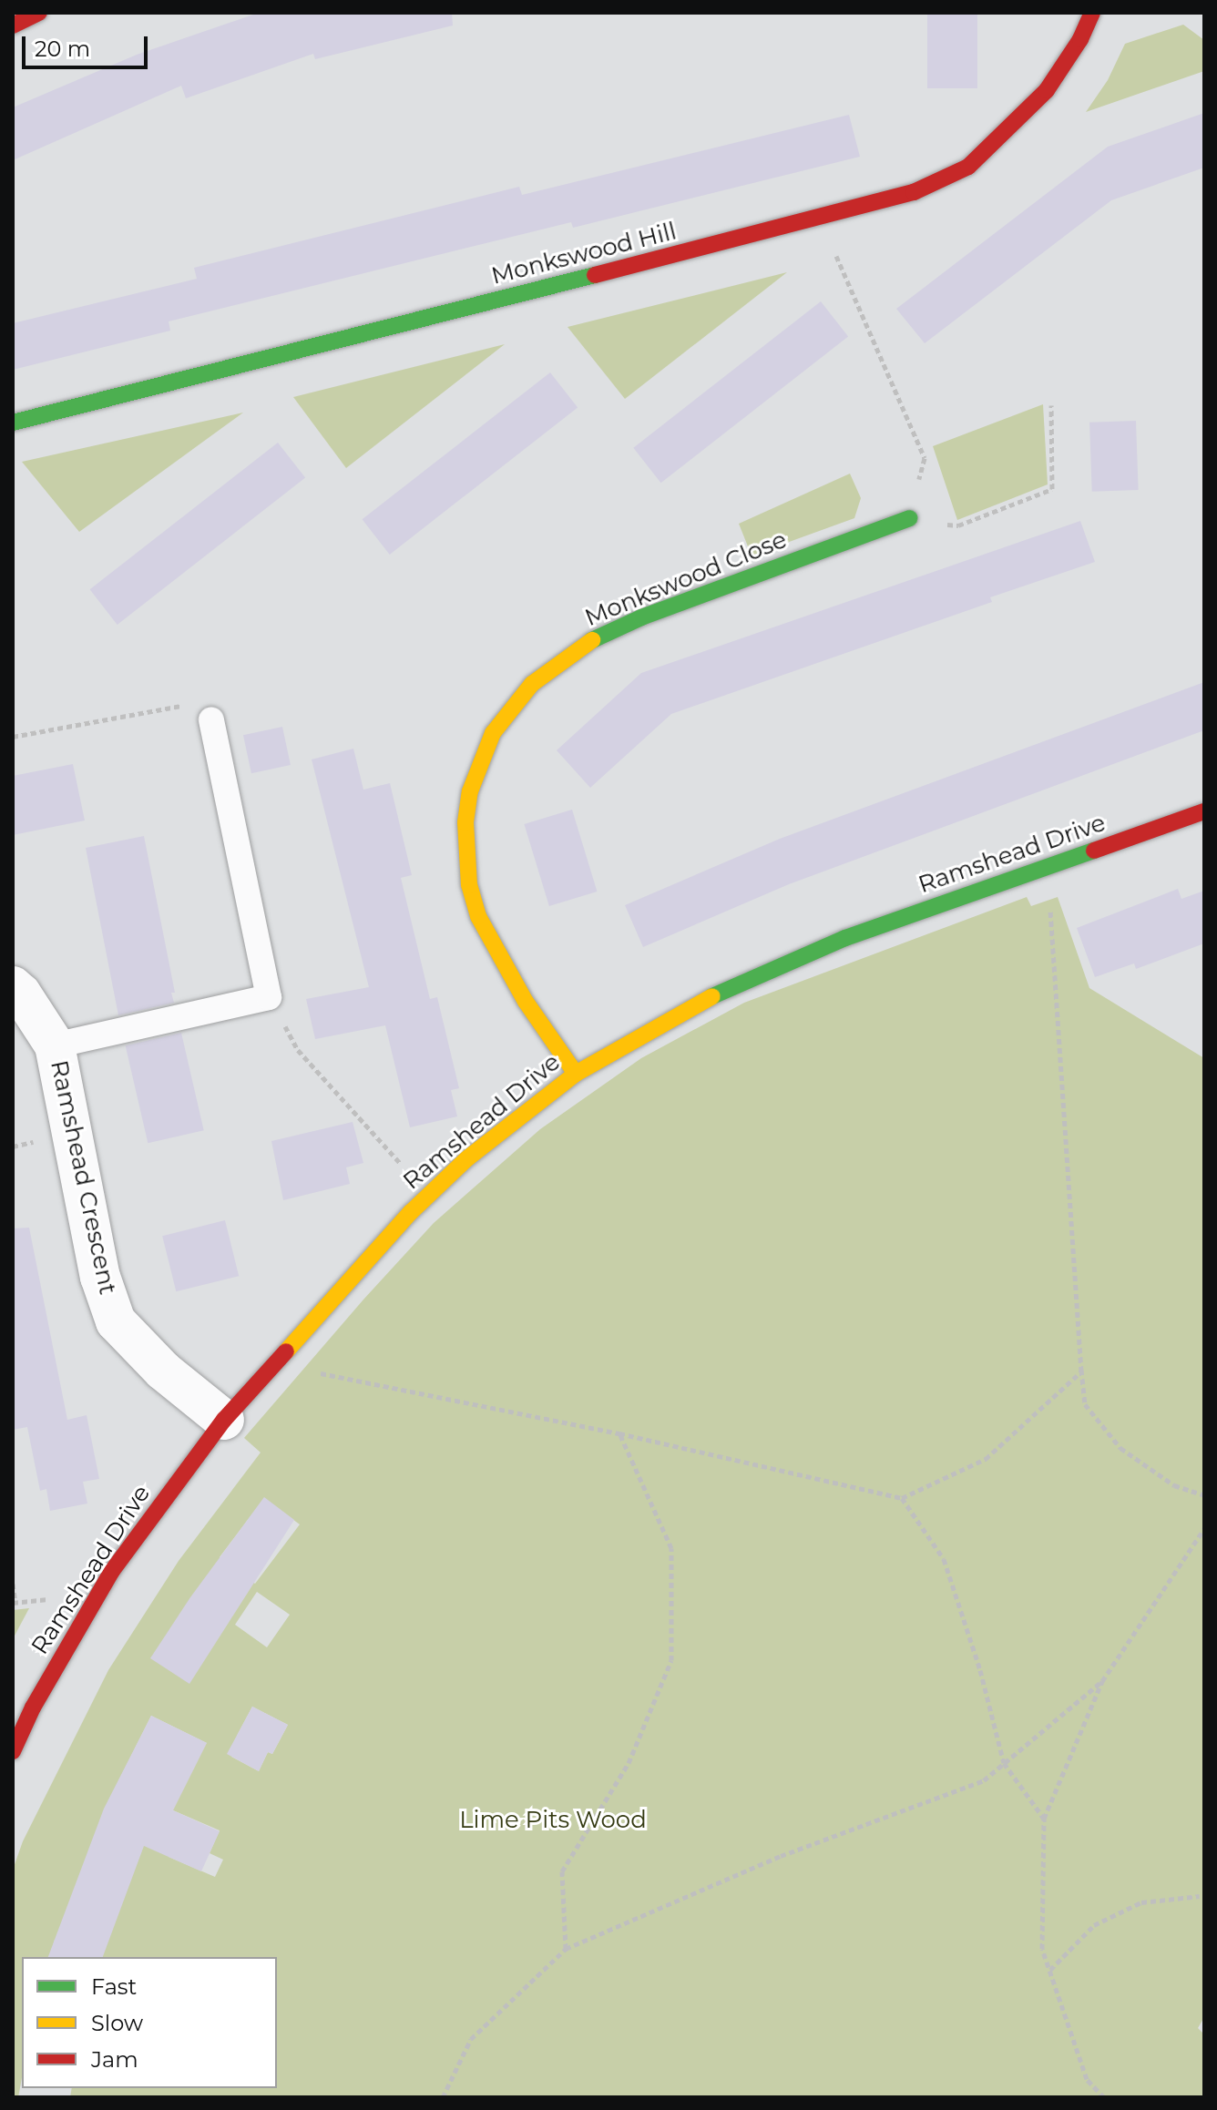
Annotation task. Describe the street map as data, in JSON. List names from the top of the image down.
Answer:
{
  "streets": {
    "street": [
      "Monkswood Hill",
      "Monkswood Close",
      "Ramshead Drive",
      "Ramshead Crescent"
    ]
  },
  "crossings": [
    ["Monkswood Close", "Ramshead Drive"],
    ["Ramshead Drive", "Ramshead Crescent"]
  ],
  "parks": ["Lime Pits Wood"],
  "legend": ["Fast", "Slow", "Jam"],
  "scale_bar": "20 m"
}
